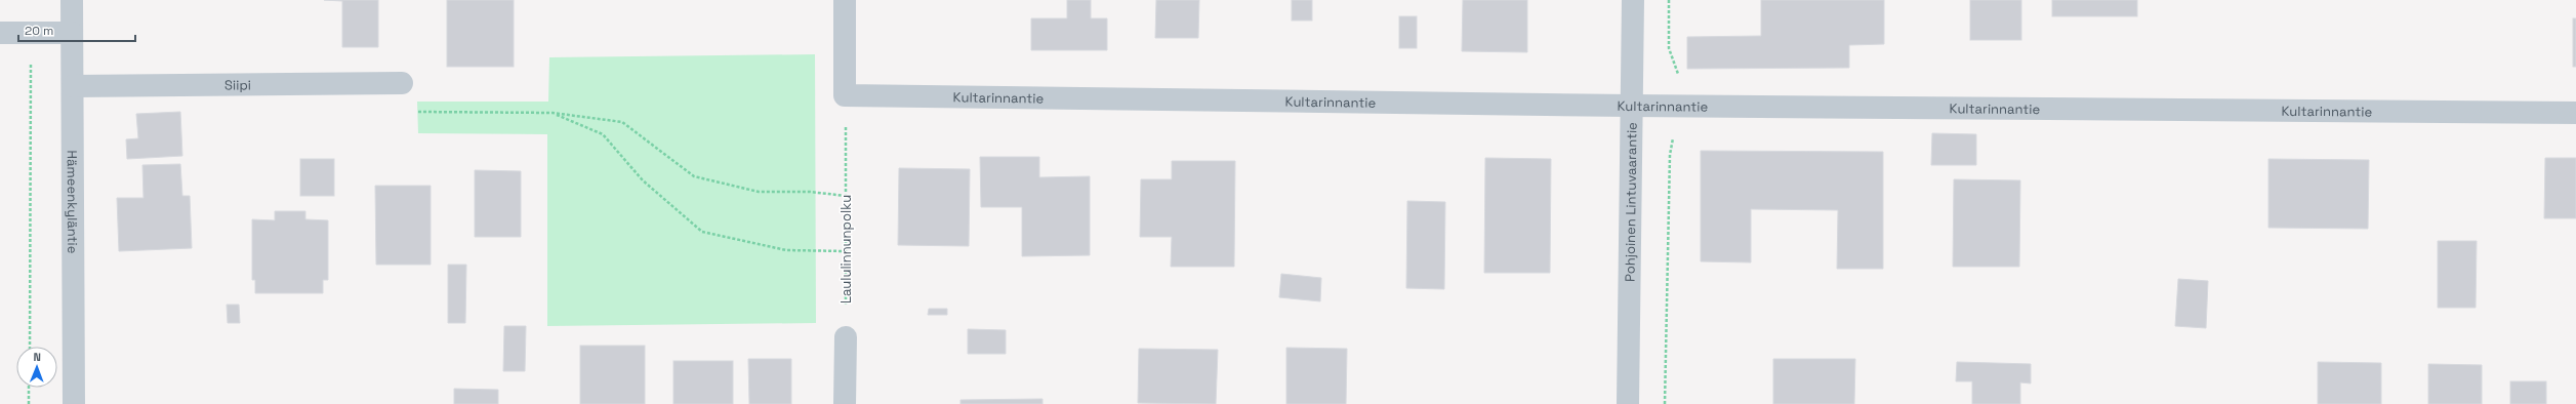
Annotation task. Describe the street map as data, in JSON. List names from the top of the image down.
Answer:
{
  "streets": {
    "street": [
      "Siipi",
      "Kultarinnantie",
      "Hämeenkyläntie",
      "Pohjoinen Lintuvaarantie"
    ],
    "path": ["Laululinnunpolku"]
  },
  "crossings": [
    ["Siipi", "Hämeenkyläntie"],
    ["Kultarinnantie", "Pohjoinen Lintuvaarantie"],
    ["Kultarinnantie", "Laululinnunpolku"]
  ],
  "scale_bar": "20 m",
  "north": "top"
}
